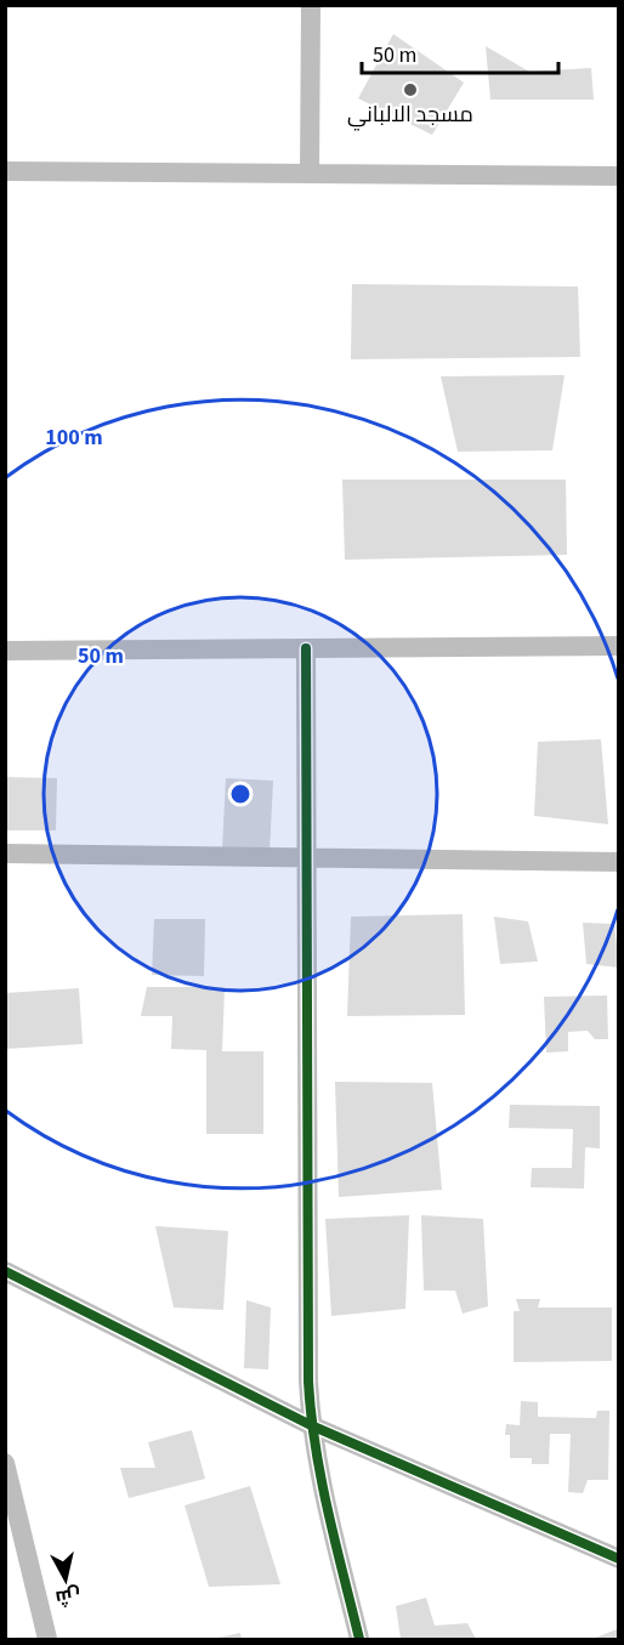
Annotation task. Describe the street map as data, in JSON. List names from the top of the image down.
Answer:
{
  "places": ["مسجد الالباني"],
  "scale_bar": "50 m",
  "north": "bottom",
  "rings": ["100 m", "50 m"]
}
